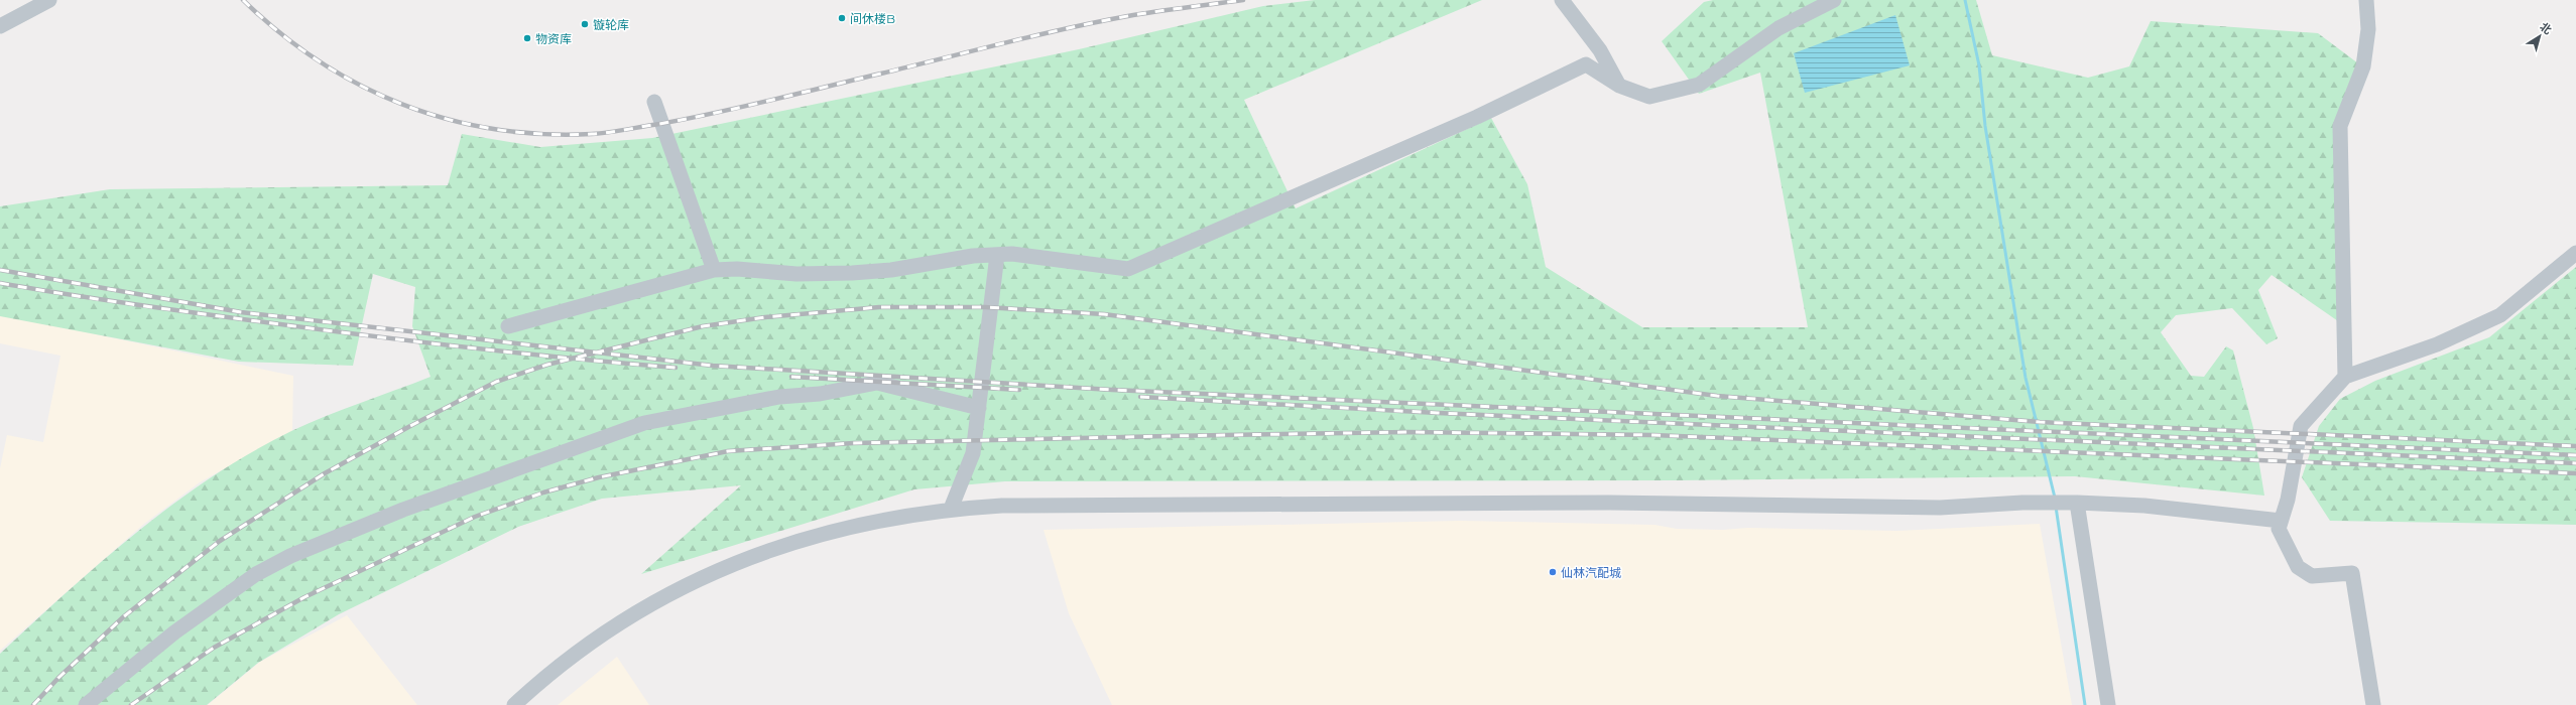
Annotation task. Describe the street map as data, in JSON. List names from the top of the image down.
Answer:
{
  "places": [
    "间休楼B",
    "镟轮库",
    "物资库",
    "仙林汽配城"
  ],
  "north": "top right"
}
